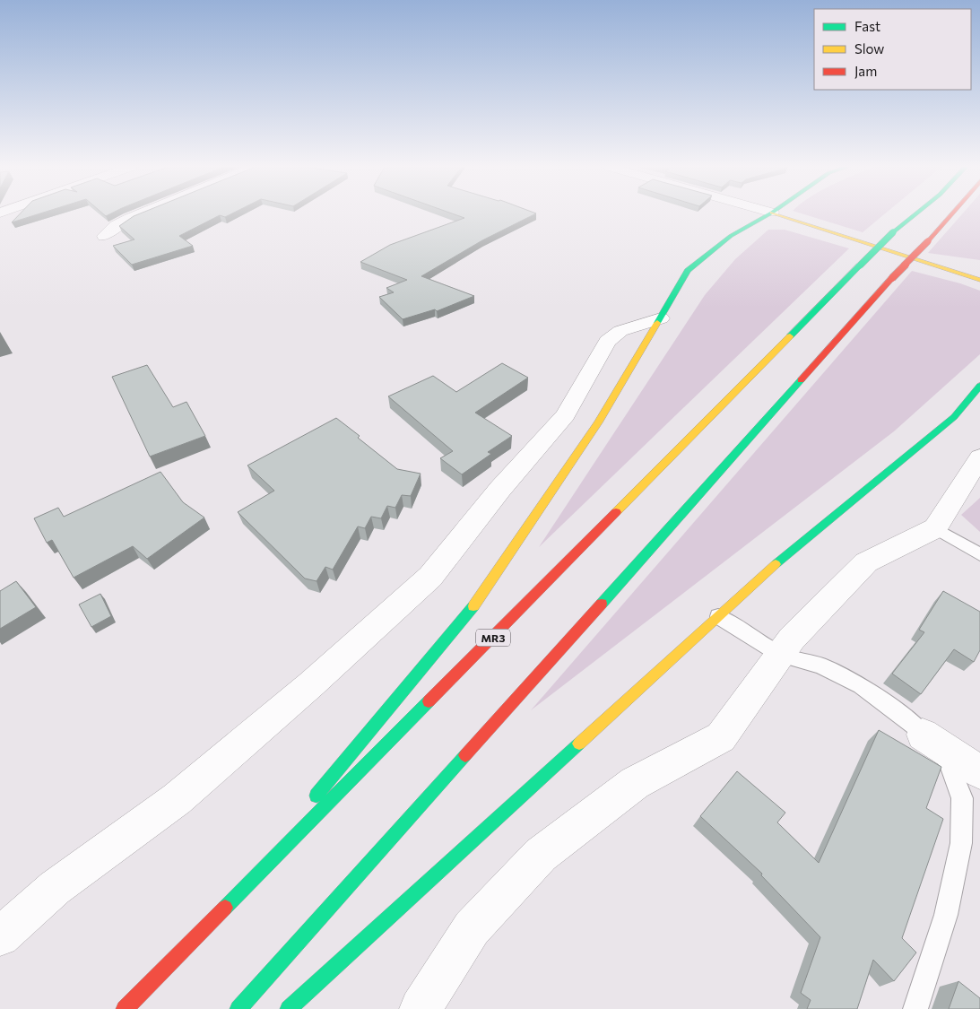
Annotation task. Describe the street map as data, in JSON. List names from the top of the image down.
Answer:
{
  "streets": {
    "main road": ["MR3"]
  },
  "legend": ["Fast", "Slow", "Jam"]
}
